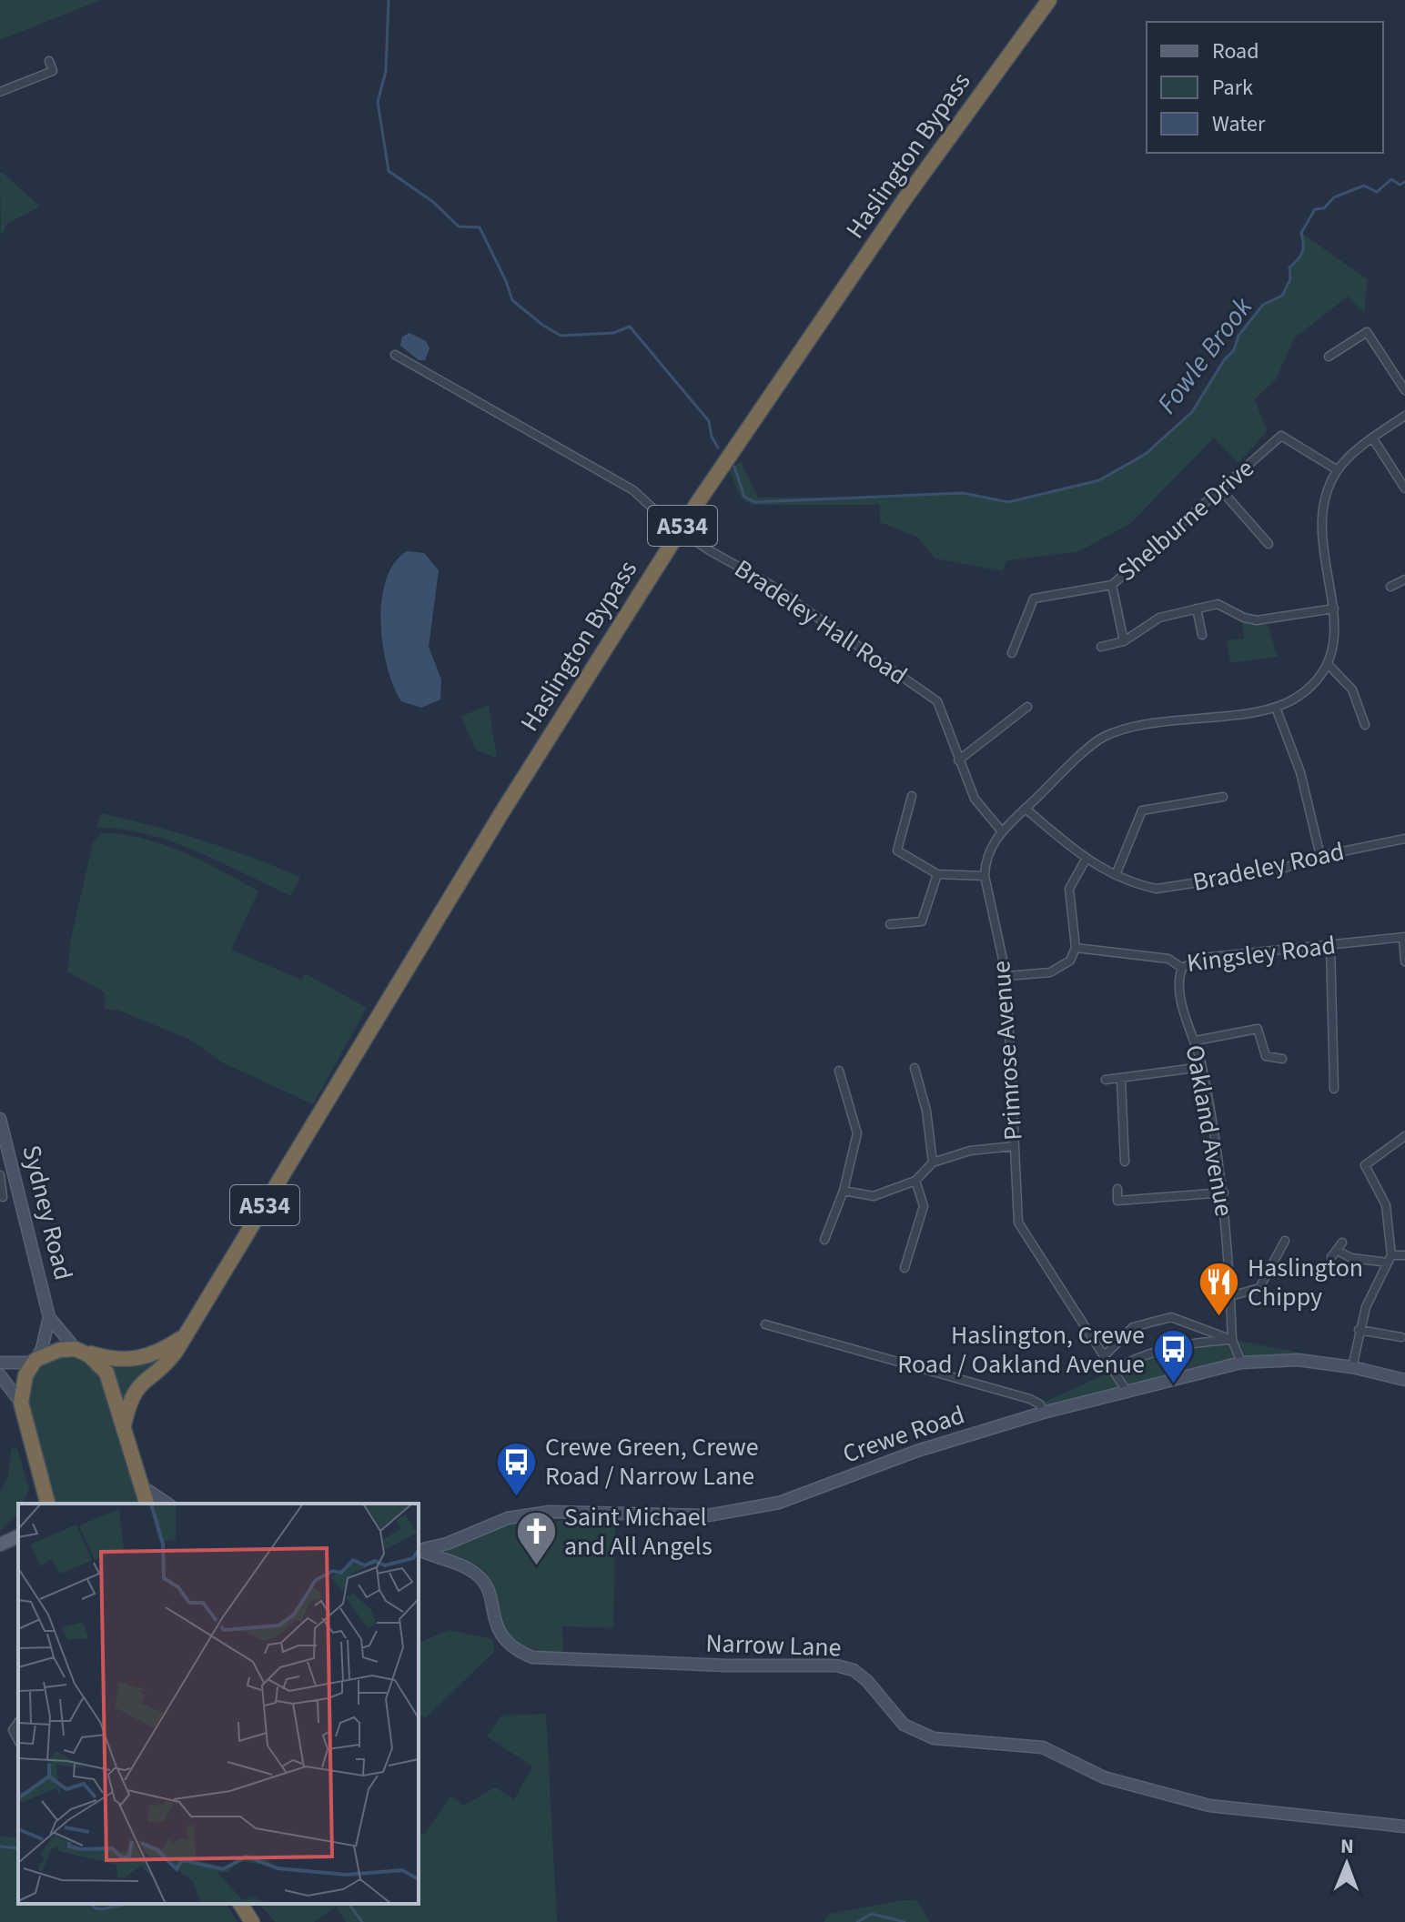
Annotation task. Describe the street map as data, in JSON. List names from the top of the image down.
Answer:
{
  "streets": {
    "highway": ["Haslington Bypass", "A534"],
    "street": [
      "Shelburne Drive",
      "Bradeley Hall Road",
      "Bradeley Road",
      "Kingsley Road",
      "Primrose Avenue",
      "Oakland Avenue",
      "Sydney Road",
      "Crewe Road",
      "Narrow Lane"
    ]
  },
  "crossings": [
    ["Bradeley Hall Road", "Primrose Avenue"],
    ["Bradeley Road", "Primrose Avenue"],
    ["Kingsley Road", "Oakland Avenue"],
    ["Primrose Avenue", "Crewe Road"],
    ["Oakland Avenue", "Crewe Road"],
    ["Crewe Road", "Narrow Lane"]
  ],
  "water": ["Fowle Brook"],
  "places": {
    "restaurant": ["Haslington Chippy"],
    "bus stop": ["Haslington, Crewe Road / Oakland Avenue", "Crewe Green, Crewe Road / Narrow Lane"],
    "church": ["Saint Michael and All Angels"]
  },
  "legend": ["Road", "Park", "Water"],
  "north": "top"
}
